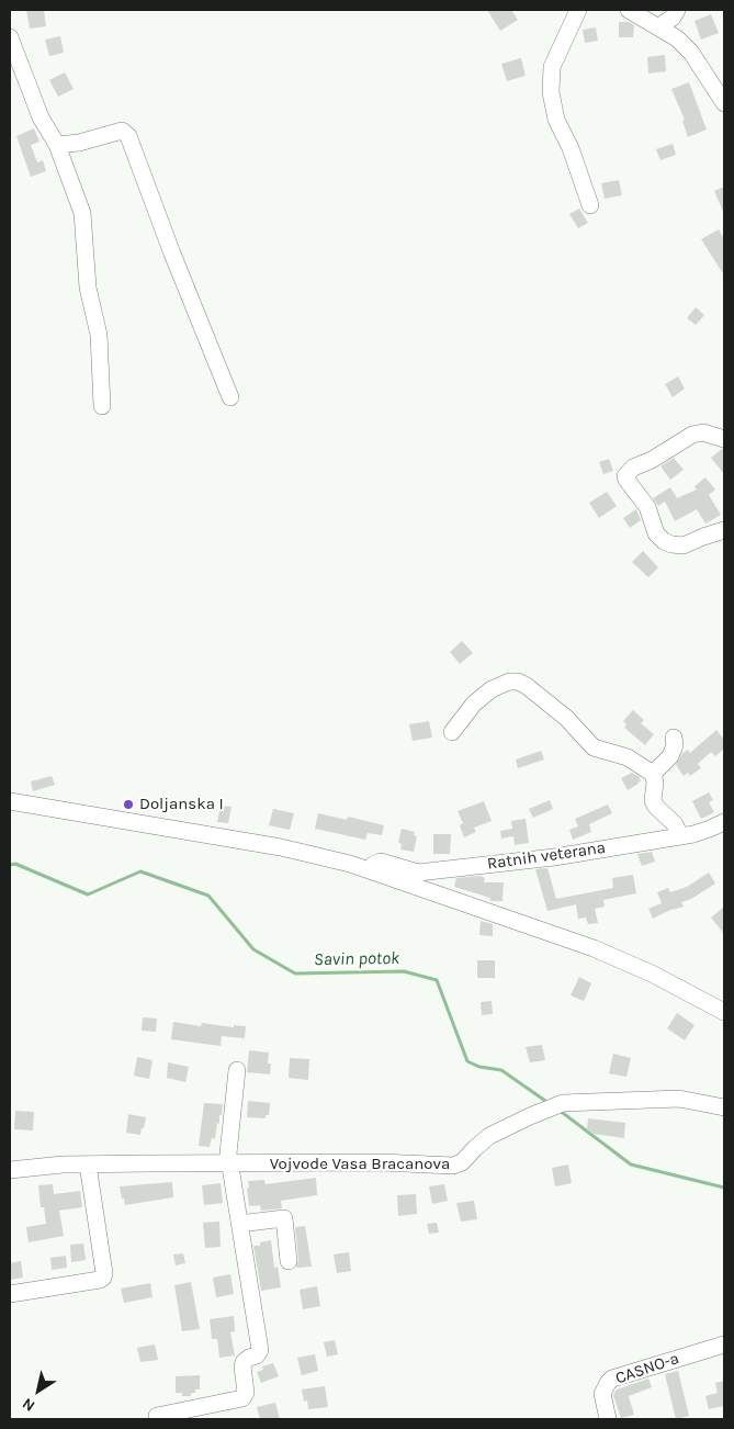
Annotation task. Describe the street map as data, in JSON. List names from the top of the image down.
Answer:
{
  "streets": {
    "street": ["Ratnih veterana", "Vojvode Vasa Bracanova", "CASNO-a"]
  },
  "water": ["Savin potok"],
  "places": ["Doljanska I"],
  "north": "bottom left"
}
